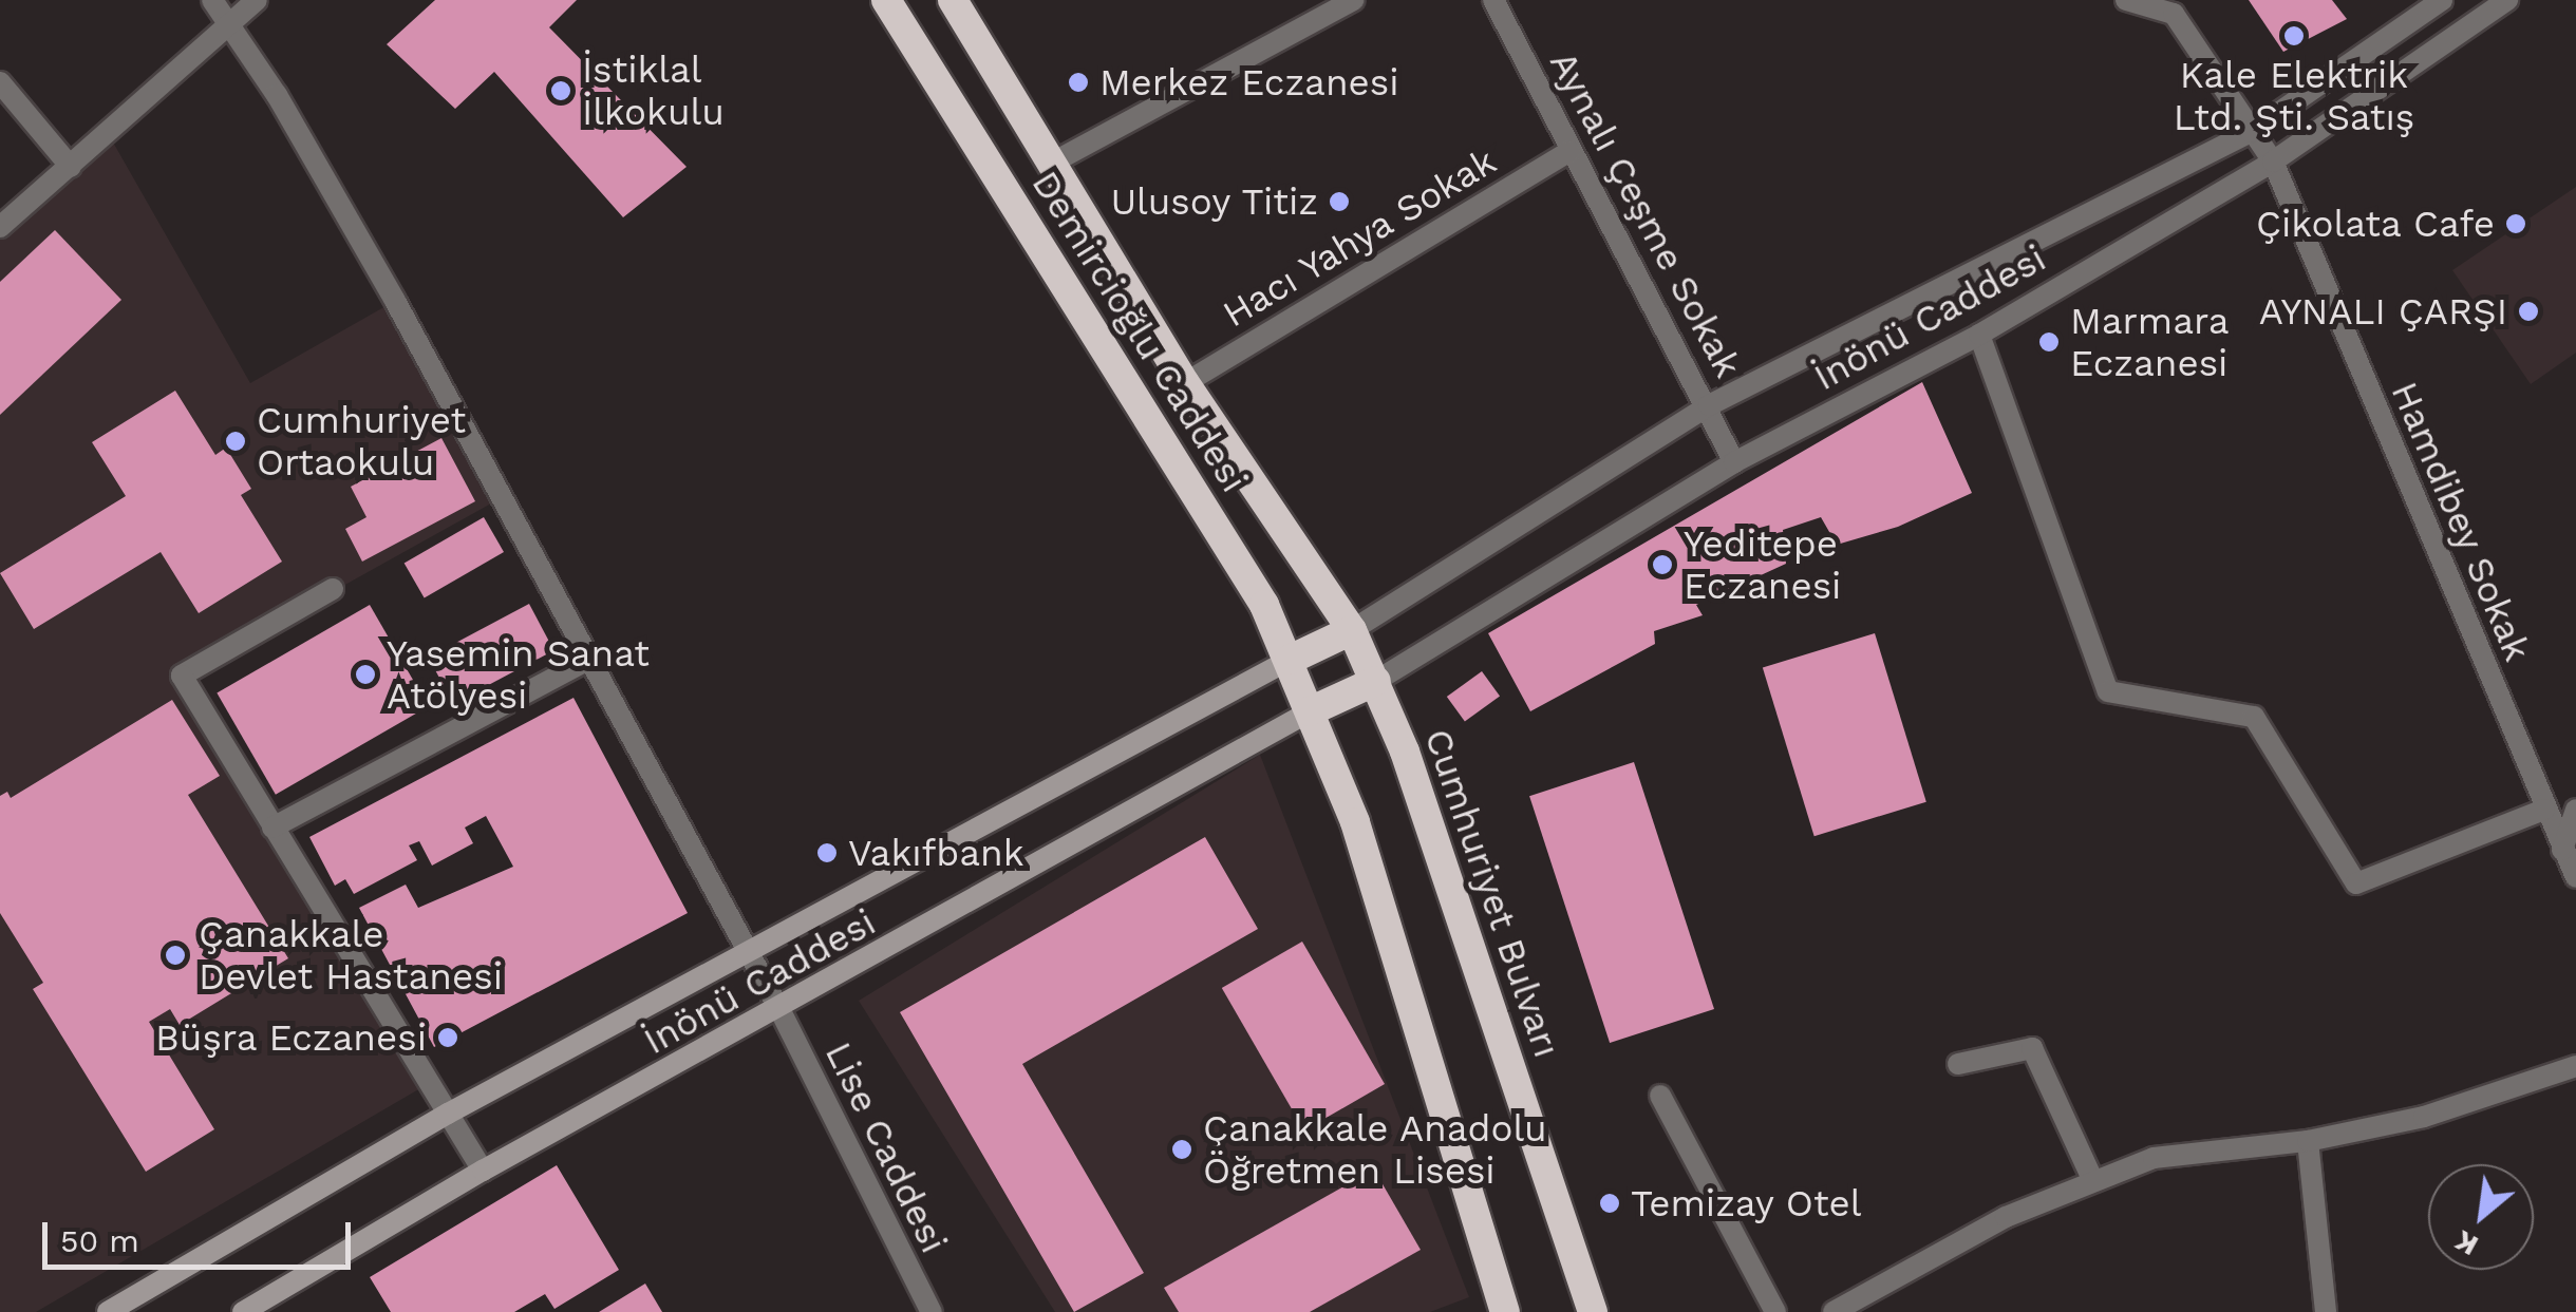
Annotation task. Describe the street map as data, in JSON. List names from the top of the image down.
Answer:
{
  "streets": {
    "highway": ["Demircioğlu Caddesi", "Cumhuriyet Bulvarı"],
    "main road": ["İnönü Caddesi"],
    "street": [
      "Aynalı Çeşme Sokak",
      "Hacı Yahya Sokak",
      "Hamdibey Sokak",
      "Lise Caddesi"
    ]
  },
  "crossings": [
    ["Aynalı Çeşme Sokak", "Hacı Yahya Sokak"],
    ["Aynalı Çeşme Sokak", "İnönü Caddesi"],
    ["Hacı Yahya Sokak", "Demircioğlu Caddesi"],
    ["İnönü Caddesi", "Demircioğlu Caddesi"],
    ["İnönü Caddesi", "Hamdibey Sokak"],
    ["İnönü Caddesi", "Cumhuriyet Bulvarı"],
    ["İnönü Caddesi", "Lise Caddesi"],
    ["Demircioğlu Caddesi", "Cumhuriyet Bulvarı"]
  ],
  "places": [
    "Kale Elektrik Ltd. Şti. Satış",
    "Merkez Eczanesi",
    "İstiklal İlkokulu",
    "Ulusoy Titiz",
    "Çikolata Cafe",
    "AYNALI ÇARŞI",
    "Marmara Eczanesi",
    "Cumhuriyet Ortaokulu",
    "Yeditepe Eczanesi",
    "Yasemin Sanat Atölyesi",
    "Vakıfbank",
    "Çanakkale Devlet Hastanesi",
    "Büşra Eczanesi",
    "Çanakkale Anadolu Öğretmen Lisesi",
    "Temizay Otel"
  ],
  "scale_bar": "50 m",
  "north": "bottom left"
}
